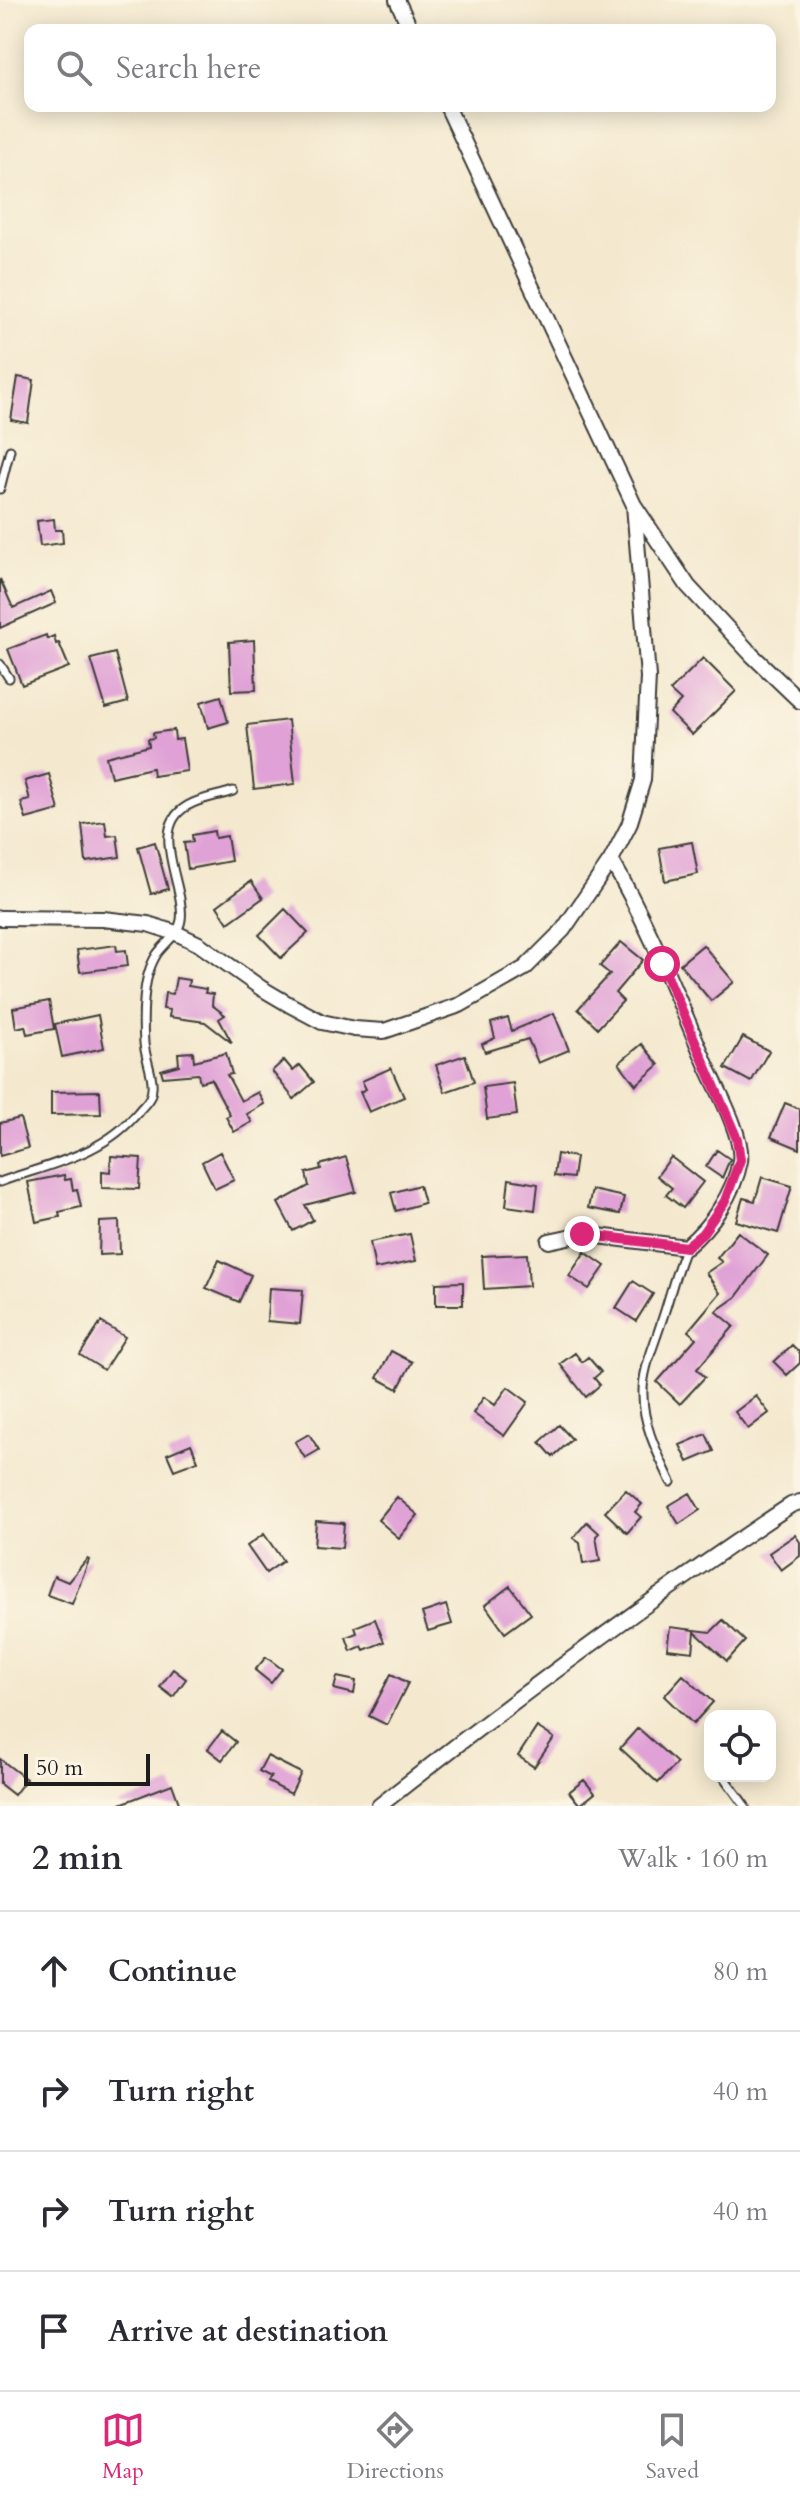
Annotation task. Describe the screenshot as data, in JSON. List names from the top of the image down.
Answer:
{
  "scale_bar": "50 m",
  "page": {
    "search": "Search here",
    "scale": "50 m",
    "heading": ["2 min", "Walk · 160 m"],
    "list": [
      ["Continue", "80 m"],
      ["Turn right", "40 m"],
      ["Turn right", "40 m"],
      "Arrive at destination"
    ],
    "nav": ["Map", "Directions", "Saved"]
  }
}
